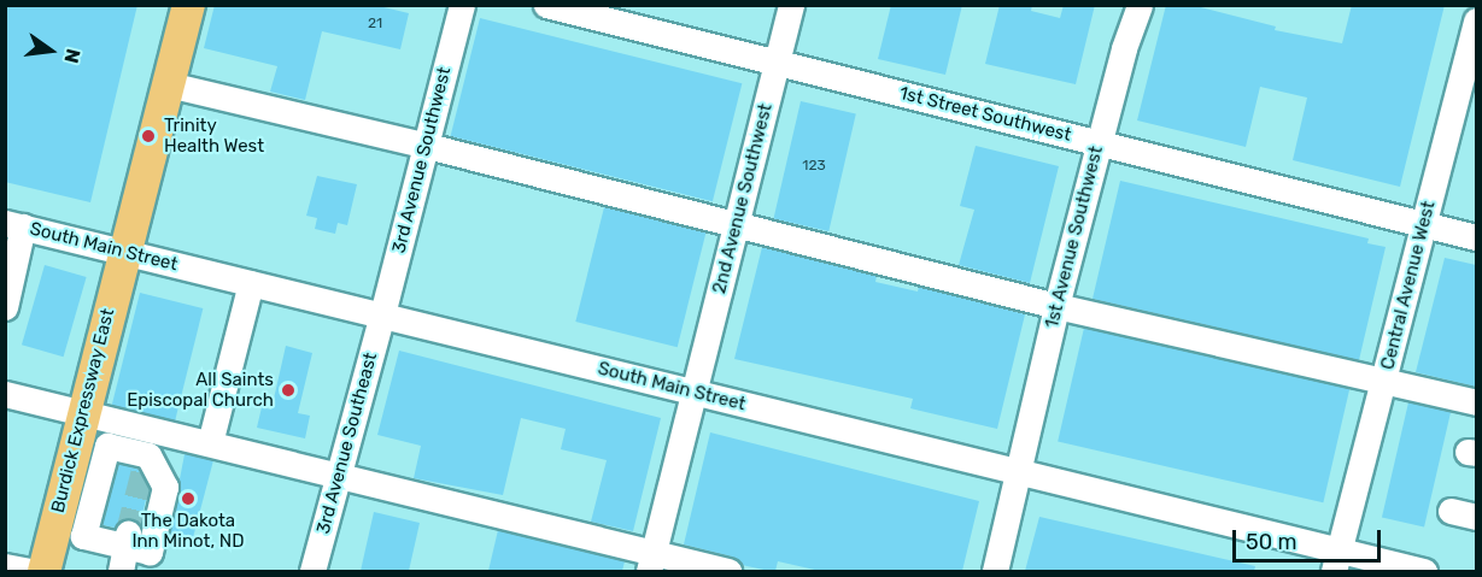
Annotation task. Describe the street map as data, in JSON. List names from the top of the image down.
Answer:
{
  "streets": {
    "main road": ["Burdick Expressway East"],
    "street": [
      "1st Street Southwest",
      "3rd Avenue Southwest",
      "2nd Avenue Southwest",
      "1st Avenue Southwest",
      "South Main Street",
      "Central Avenue West",
      "3rd Avenue Southeast"
    ]
  },
  "crossings": [
    ["1st Street Southwest", "2nd Avenue Southwest"],
    ["1st Street Southwest", "1st Avenue Southwest"],
    ["1st Street Southwest", "Central Avenue West"],
    ["3rd Avenue Southwest", "South Main Street"],
    ["3rd Avenue Southwest", "3rd Avenue Southeast"],
    ["2nd Avenue Southwest", "South Main Street"],
    ["1st Avenue Southwest", "South Main Street"],
    ["South Main Street", "Central Avenue West"],
    ["South Main Street", "Burdick Expressway East"],
    ["South Main Street", "3rd Avenue Southeast"]
  ],
  "places": ["Trinity Health West", "All Saints Episcopal Church", "The Dakota Inn Minot, ND"],
  "house_numbers": ["21", "123"],
  "scale_bar": "50 m",
  "north": "right"
}
